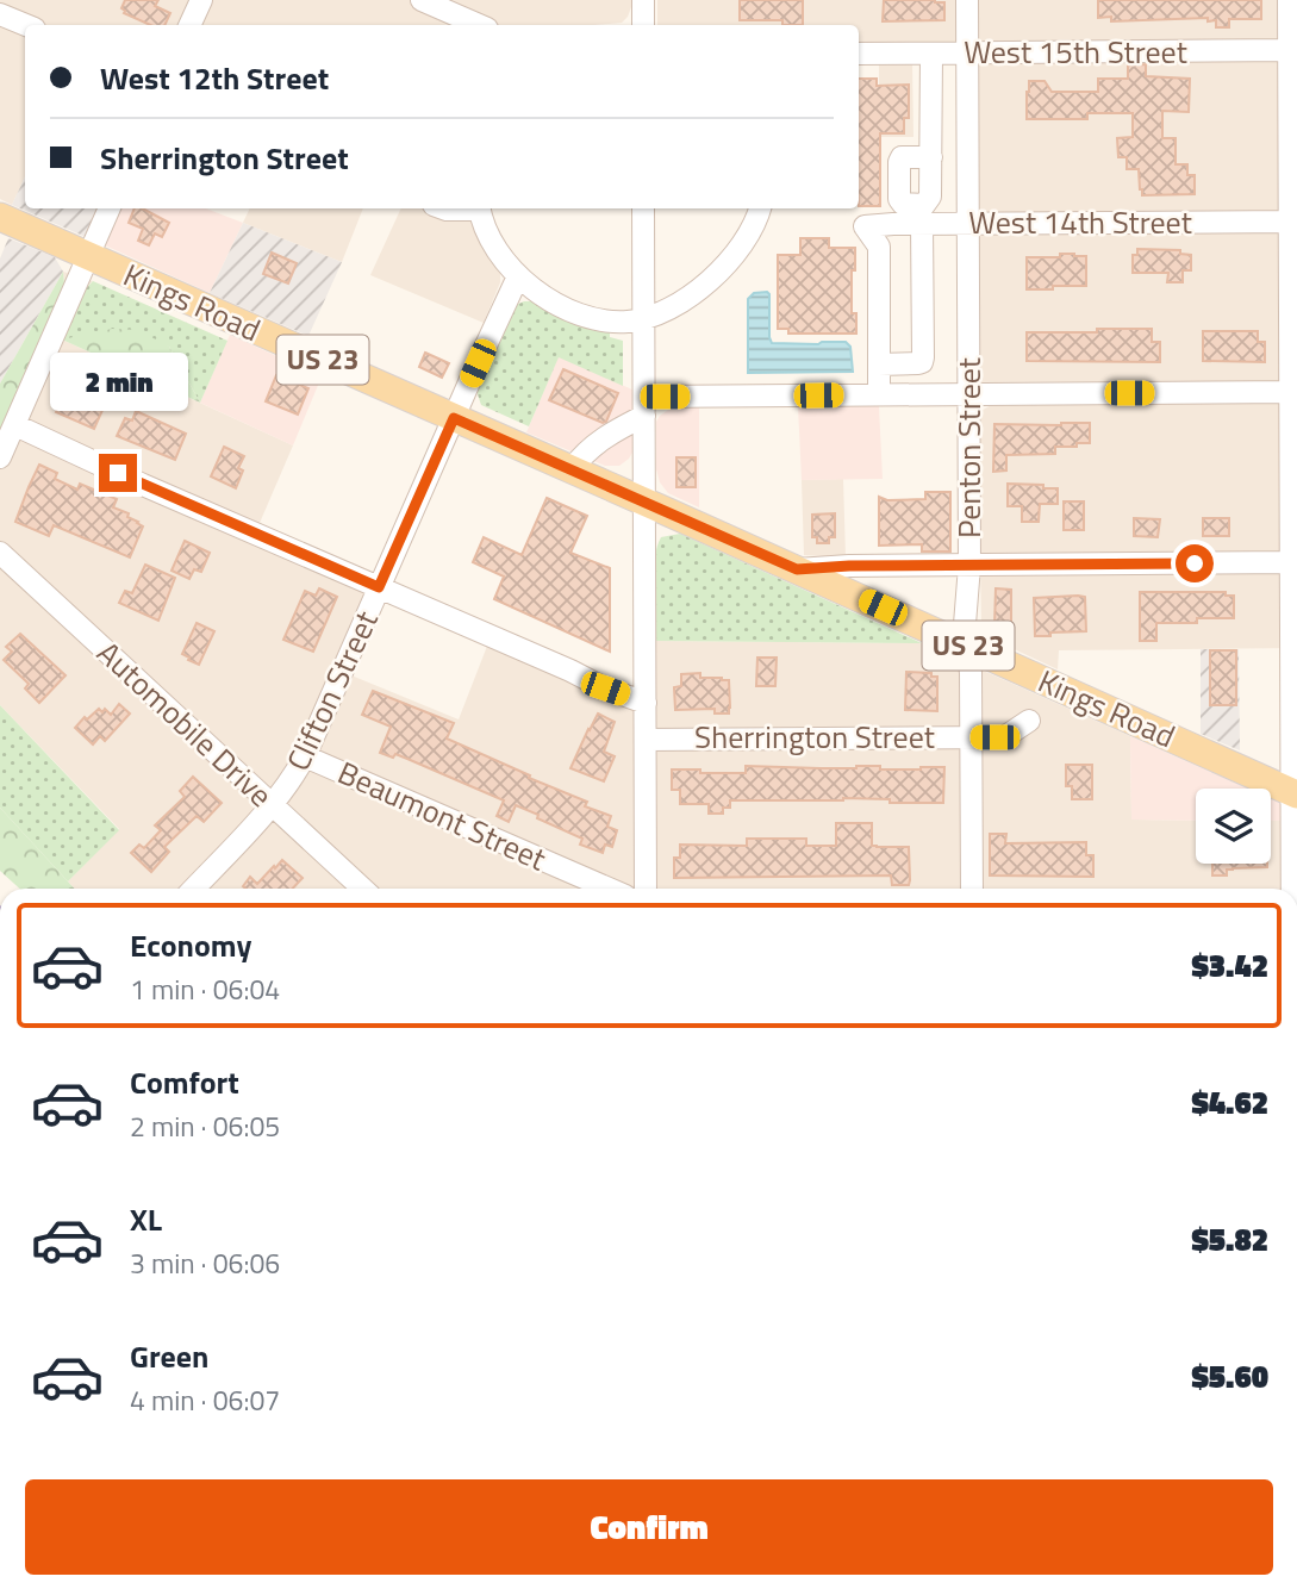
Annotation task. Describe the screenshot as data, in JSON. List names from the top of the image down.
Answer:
{
  "streets": {
    "main road": ["Kings Road", "US 23"],
    "street": [
      "West 15th Street",
      "West 14th Street",
      "Penton Street",
      "Clifton Street",
      "Automobile Drive",
      "Sherrington Street",
      "Beaumont Street"
    ]
  },
  "crossings": [
    ["West 15th Street", "Penton Street"],
    ["West 14th Street", "Penton Street"],
    ["Kings Road", "Penton Street"],
    ["Kings Road", "Clifton Street"],
    ["Penton Street", "Sherrington Street"],
    ["Clifton Street", "Automobile Drive"],
    ["Clifton Street", "Beaumont Street"]
  ],
  "page": {
    "banner": ["West 12th Street", "Sherrington Street"],
    "bubble": "2 min",
    "list": [
      {
        "name": "Economy",
        "note": "1 min · 06:04",
        "value": "$3.42"
      },
      {
        "name": "Comfort",
        "note": "2 min · 06:05",
        "value": "$4.62"
      },
      {
        "name": "XL",
        "note": "3 min · 06:06",
        "value": "$5.82"
      },
      {
        "name": "Green",
        "note": "4 min · 06:07",
        "value": "$5.60"
      }
    ],
    "buttons": "Confirm"
  }
}
